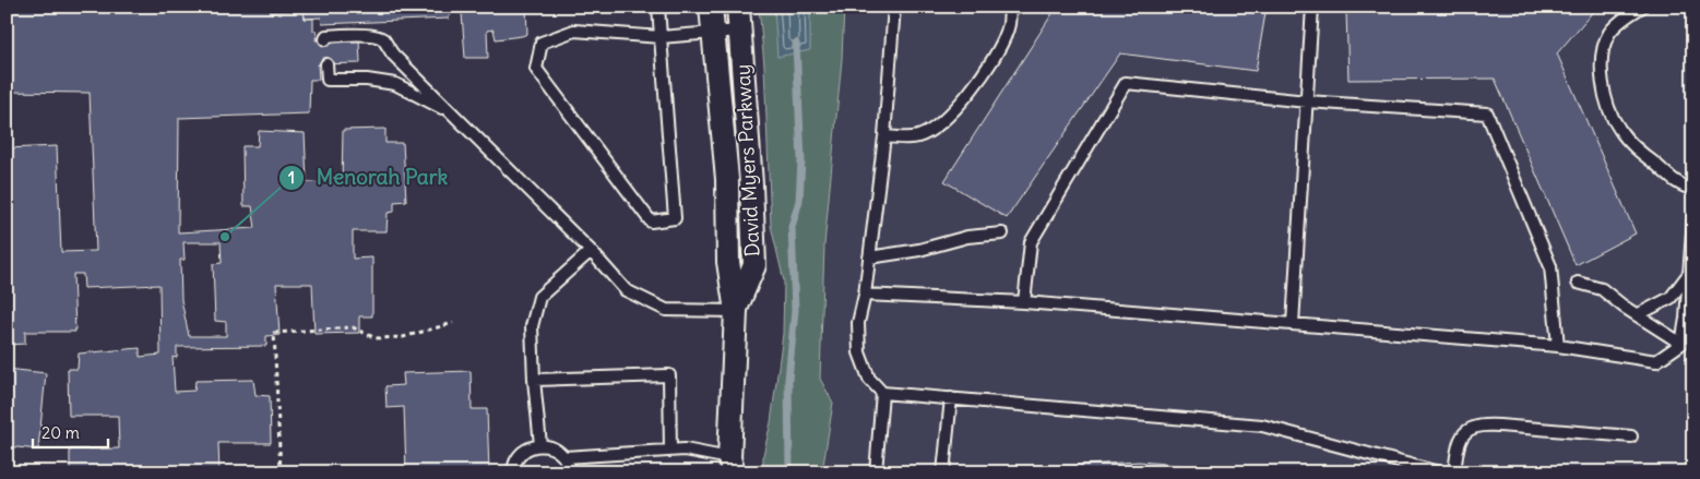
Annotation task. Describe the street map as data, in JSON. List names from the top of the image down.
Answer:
{
  "streets": {
    "street": ["David Myers Parkway"]
  },
  "places": ["Menorah Park"],
  "scale_bar": "20 m"
}
